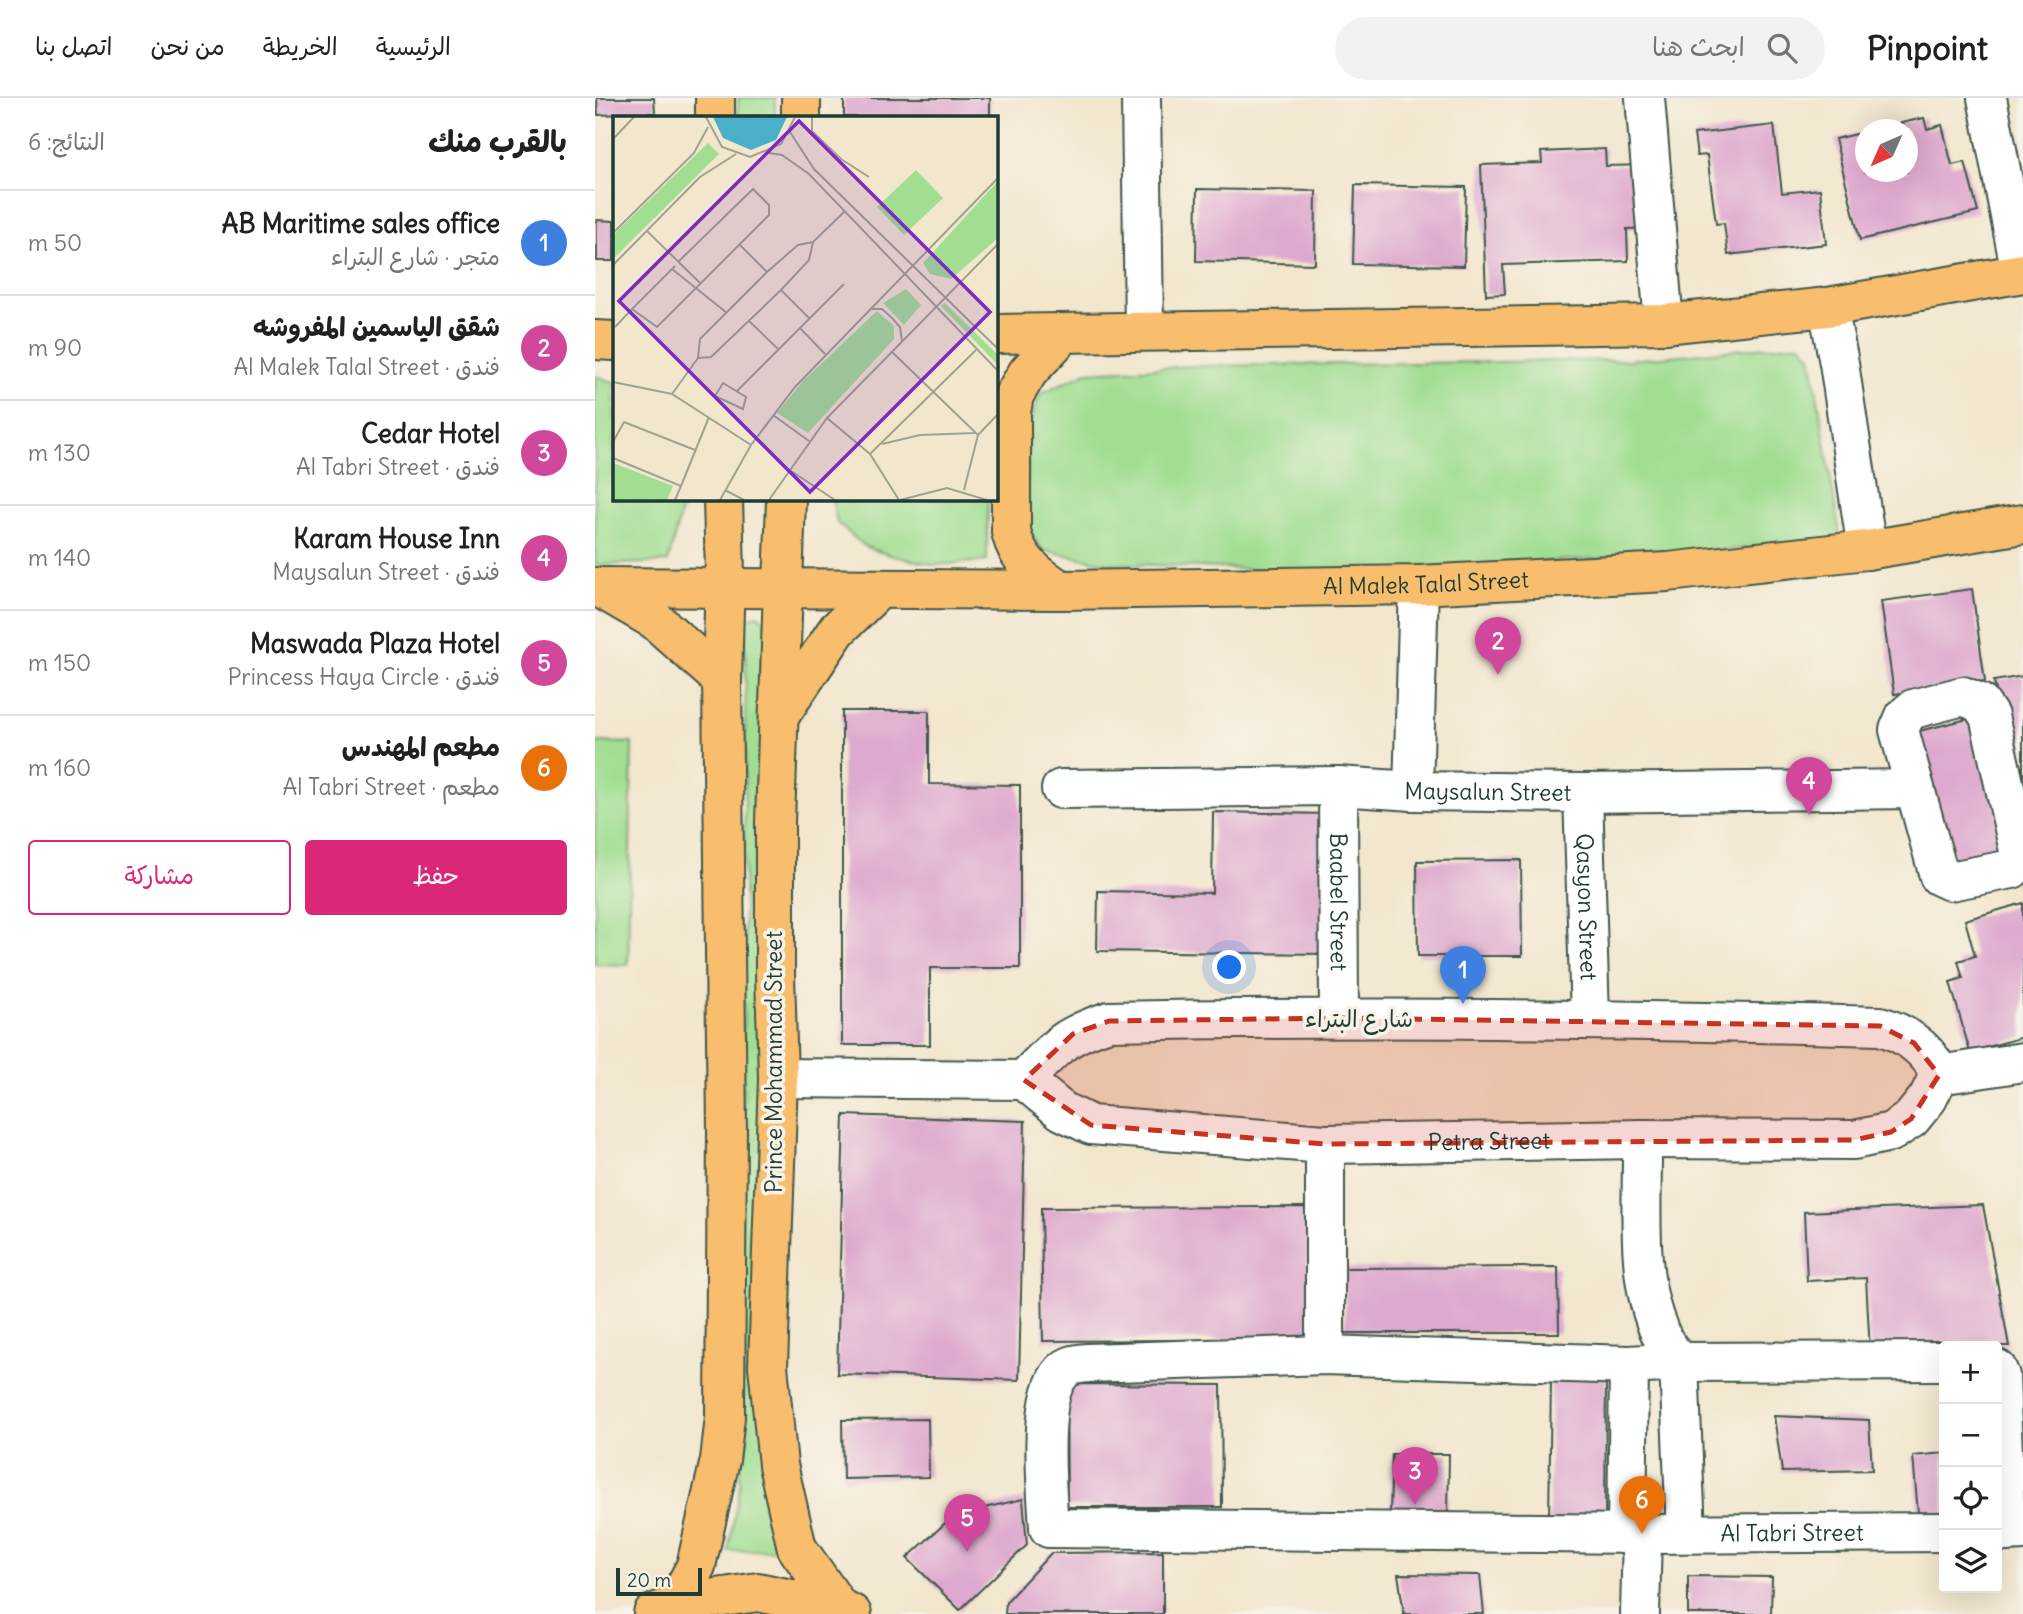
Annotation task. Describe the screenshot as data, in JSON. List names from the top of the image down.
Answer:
{
  "streets": {
    "main road": ["Al Malek Talal Street", "Prince Mohammad Street"],
    "street": [
      "Maysalun Street",
      "Baabel Street",
      "Qasyon Street",
      "شارع البتراء",
      "Petra Street",
      "Al Tabri Street"
    ]
  },
  "crossings": [
    ["Al Malek Talal Street", "Prince Mohammad Street"],
    ["Maysalun Street", "Baabel Street"],
    ["Maysalun Street", "Qasyon Street"],
    ["Baabel Street", "شارع البتراء"],
    ["Qasyon Street", "شارع البتراء"],
    ["شارع البتراء", "Petra Street"]
  ],
  "scale_bar": "20 m",
  "north": "bottom left",
  "page": {
    "header": "Pinpoint",
    "search": "ابحث هنا",
    "nav": [
      "الرئيسية",
      "الخريطة",
      "من نحن",
      "اتصل بنا"
    ],
    "heading": ["بالقرب منك", "النتائج: 6"],
    "list": [
      {
        "mark": "1",
        "name": "AB Maritime sales office",
        "note": "متجر · شارع البتراء",
        "value": "50 m"
      },
      {
        "mark": "2",
        "name": "شقق الياسمين المفروشه",
        "note": "فندق · Al Malek Talal Street",
        "value": "90 m"
      },
      {
        "mark": "3",
        "name": "Cedar Hotel",
        "note": "فندق · Al Tabri Street",
        "value": "130 m"
      },
      {
        "mark": "4",
        "name": "Karam House Inn",
        "note": "فندق · Maysalun Street",
        "value": "140 m"
      },
      {
        "mark": "5",
        "name": "Maswada Plaza Hotel",
        "note": "فندق · Princess Haya Circle",
        "value": "150 m"
      },
      {
        "mark": "6",
        "name": "مطعم المهندس",
        "note": "مطعم · Al Tabri Street",
        "value": "160 m"
      }
    ],
    "pins": [
      "2",
      "4",
      "1",
      "3",
      "6",
      "5"
    ],
    "buttons": ["حفظ", "مشاركة"],
    "map_buttons": ["+", "−"],
    "scale": "20 m"
  }
}
